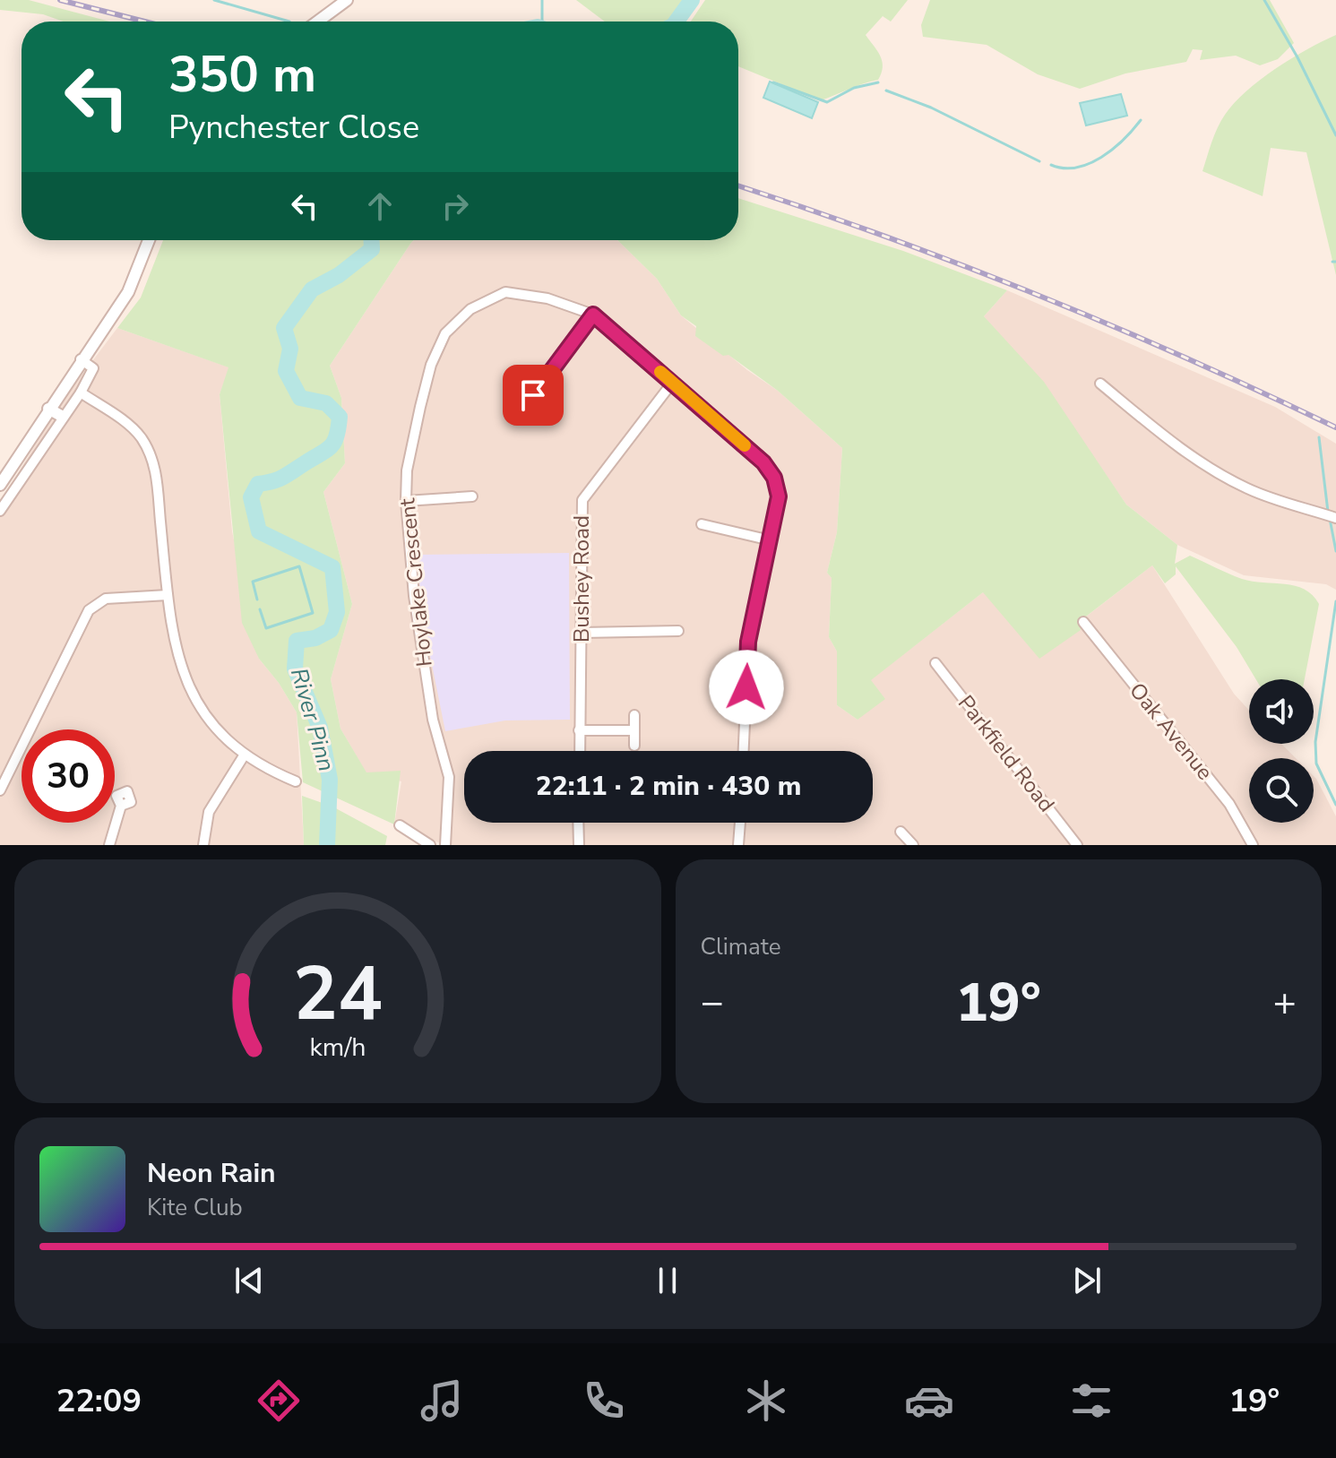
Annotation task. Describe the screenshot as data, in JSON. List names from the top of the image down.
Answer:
{
  "streets": {
    "street": [
      "Bushey Road",
      "Hoylake Crescent",
      "Oak Avenue",
      "Parkfield Road"
    ]
  },
  "crossings": [
    ["Bushey Road", "Hoylake Crescent"]
  ],
  "water": ["River Pinn"],
  "page": {
    "turn": ["350 m", "Pynchester Close"],
    "limit": "30",
    "trip": "22:11 · 2 min · 430 m",
    "tile": "Climate",
    "heat": ["−", "19°", "+"],
    "song": ["Neon Rain", "Kite Club"],
    "tabs": ["22:09", "19°"],
    "gauge": ["24", "km/h"]
  }
}
